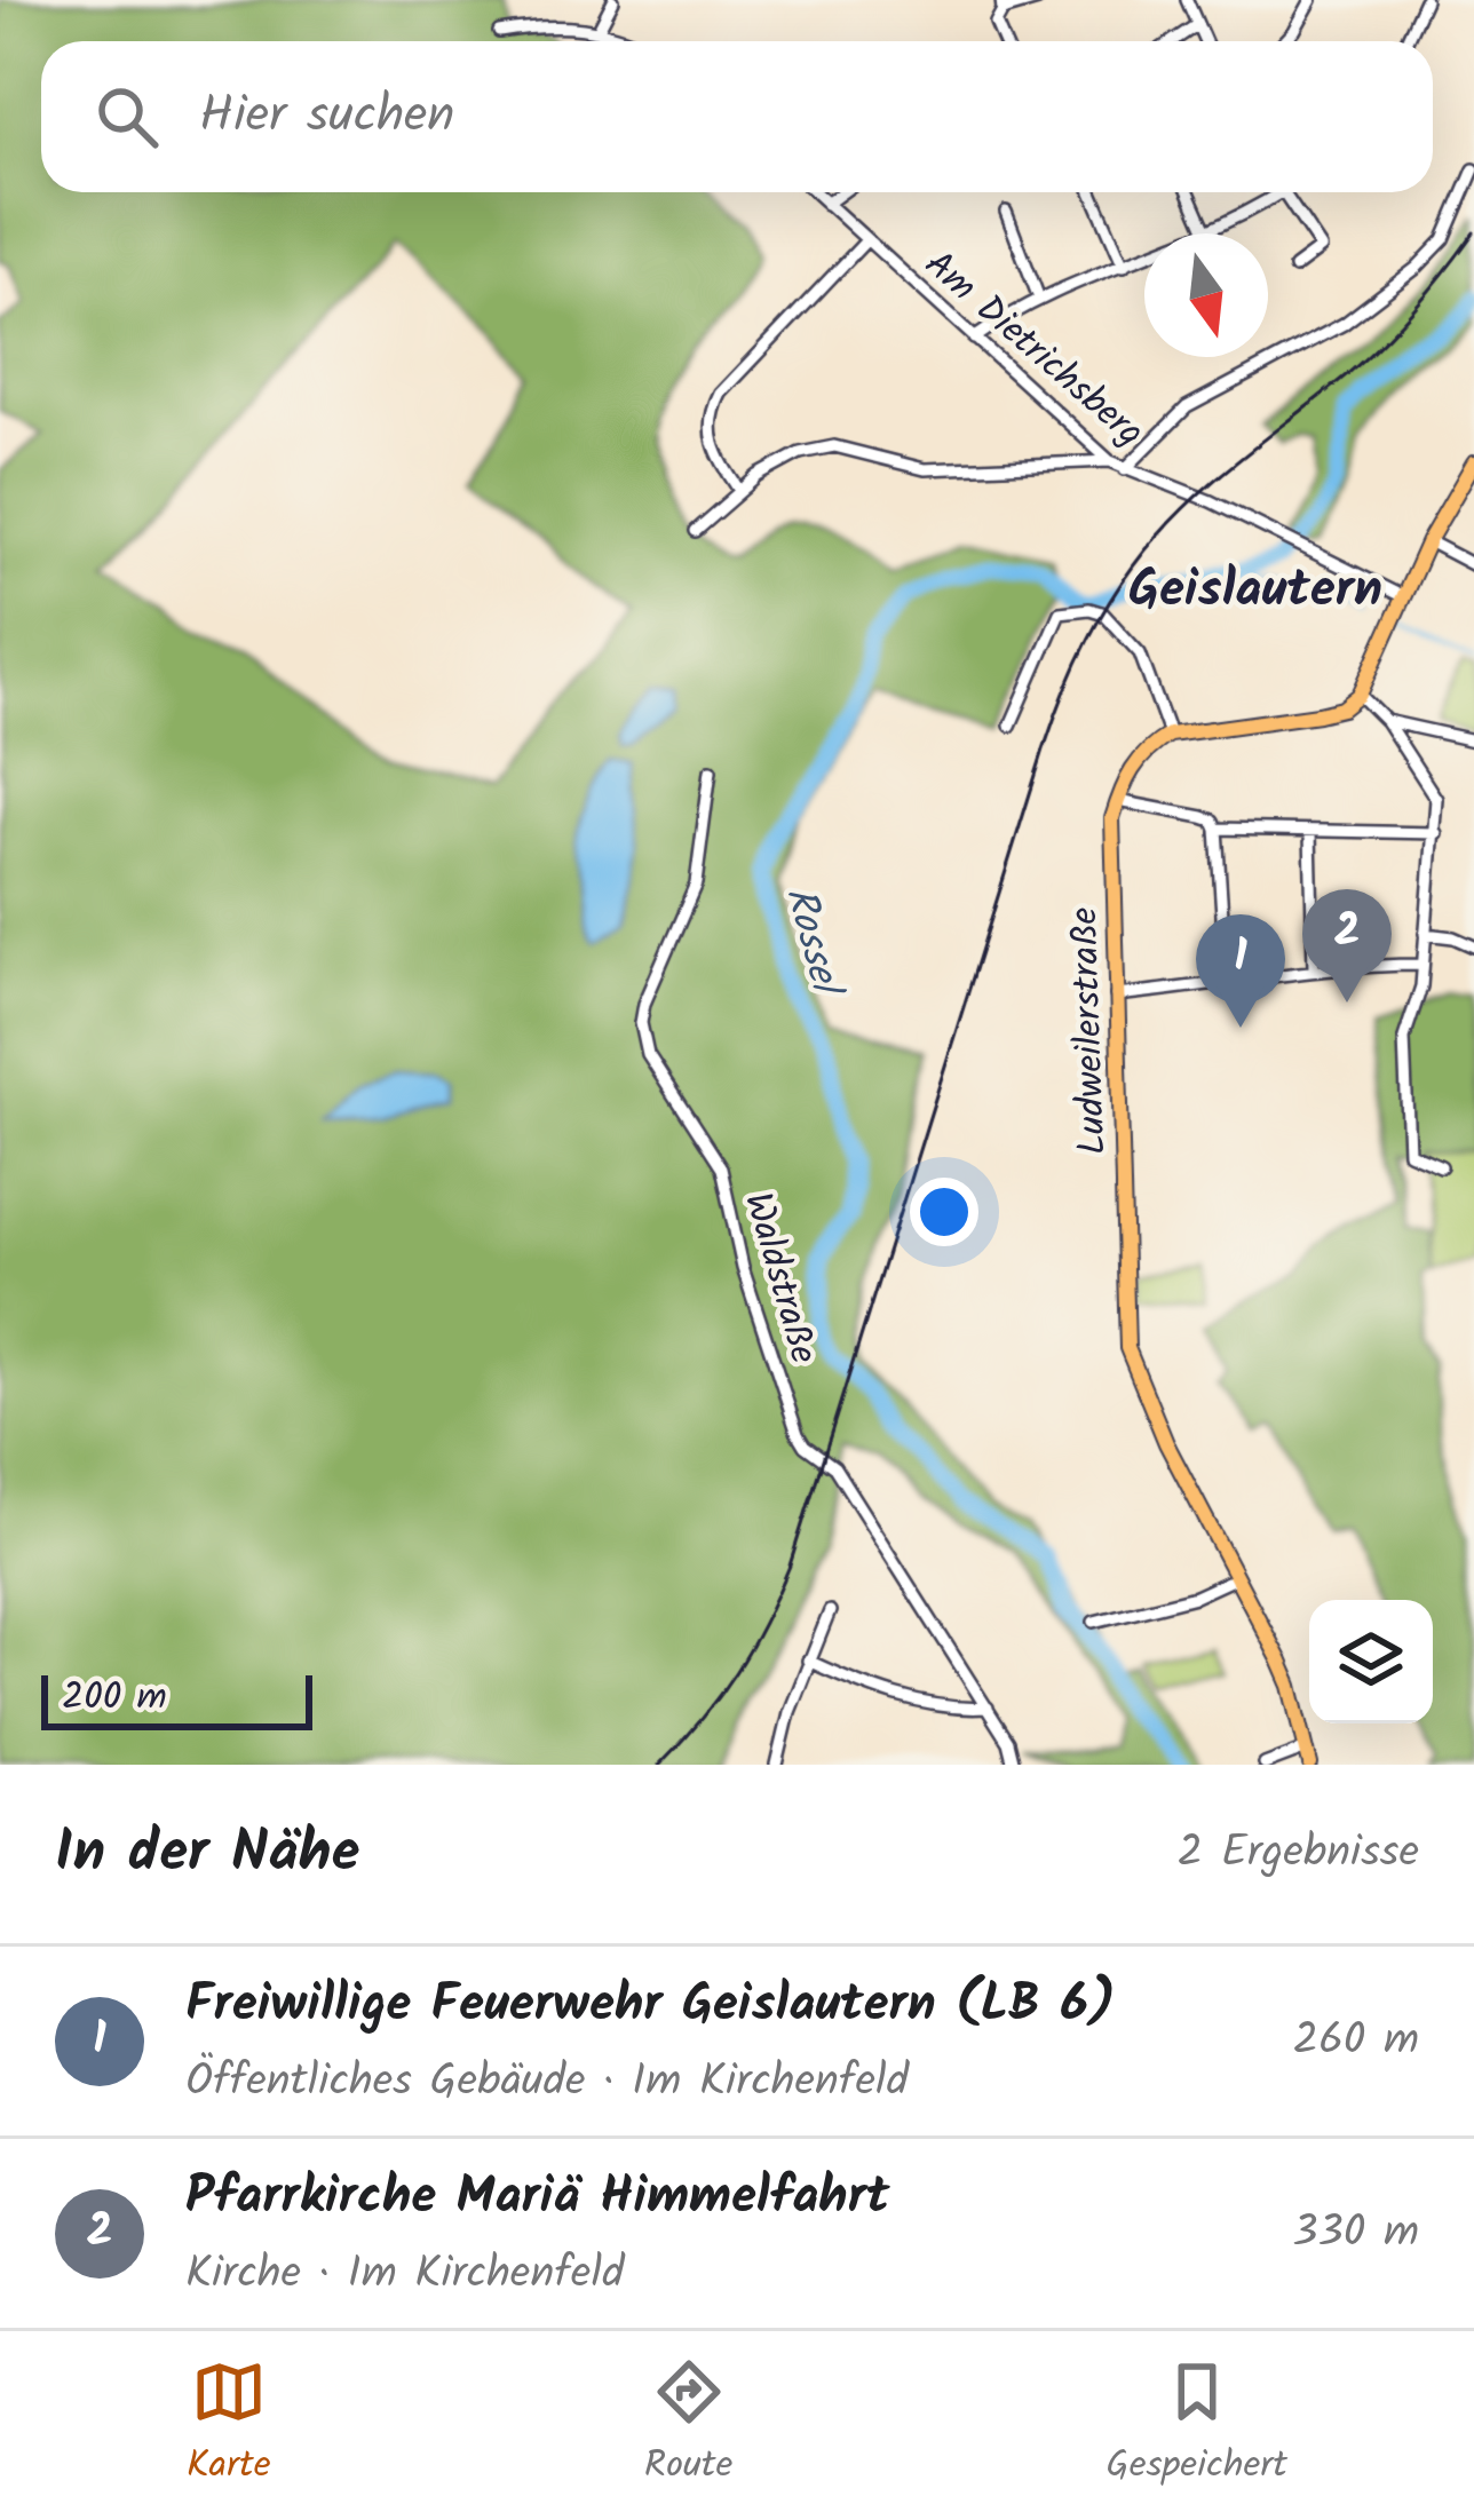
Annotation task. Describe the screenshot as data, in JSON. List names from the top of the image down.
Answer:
{
  "streets": {
    "main road": ["Ludweilerstraße"],
    "street": ["Am Dietrichsberg", "Waldstraße"]
  },
  "districts": ["Geislautern"],
  "water": ["Rossel"],
  "scale_bar": "200 m",
  "north": "bottom",
  "page": {
    "search": "Hier suchen",
    "pins": ["2", "1"],
    "scale": "200 m",
    "heading": ["In der Nähe", "2 Ergebnisse"],
    "list": [
      {
        "mark": "1",
        "name": "Freiwillige Feuerwehr Geislautern (LB 6)",
        "note": "Öffentliches Gebäude · Im Kirchenfeld",
        "value": "260 m"
      },
      {
        "mark": "2",
        "name": "Pfarrkirche Mariä Himmelfahrt",
        "note": "Kirche · Im Kirchenfeld",
        "value": "330 m"
      }
    ],
    "nav": ["Karte", "Route", "Gespeichert"]
  }
}
